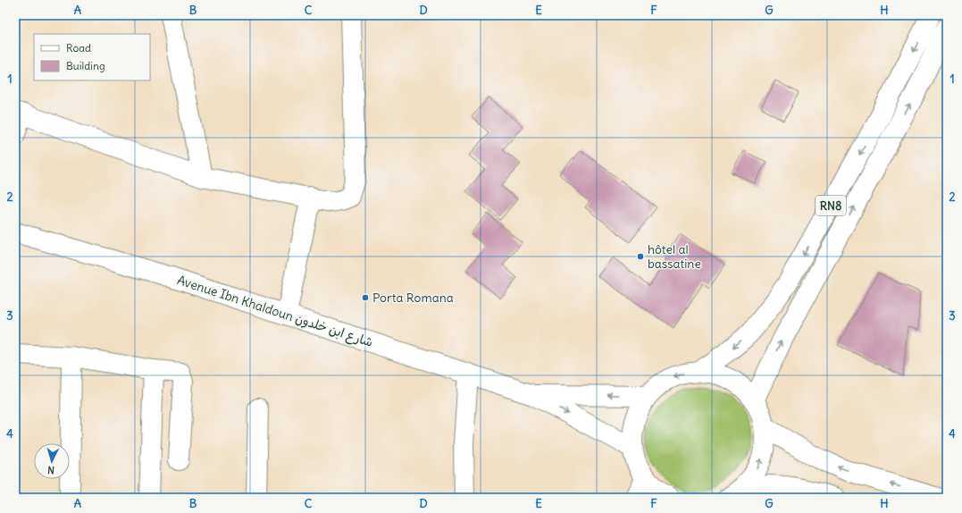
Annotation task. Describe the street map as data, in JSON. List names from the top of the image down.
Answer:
{
  "streets": {
    "street": ["RN8", "Avenue Ibn Khaldoun شارع ابن خلدون"]
  },
  "places": ["hôtel al bassatine", "Porta Romana"],
  "legend": ["Road", "Building"],
  "north": "bottom",
  "grid": {
    "columns": [
      "A",
      "B",
      "C",
      "D",
      "E",
      "F",
      "G",
      "H"
    ],
    "rows": [
      "1",
      "2",
      "3",
      "4"
    ]
  }
}
